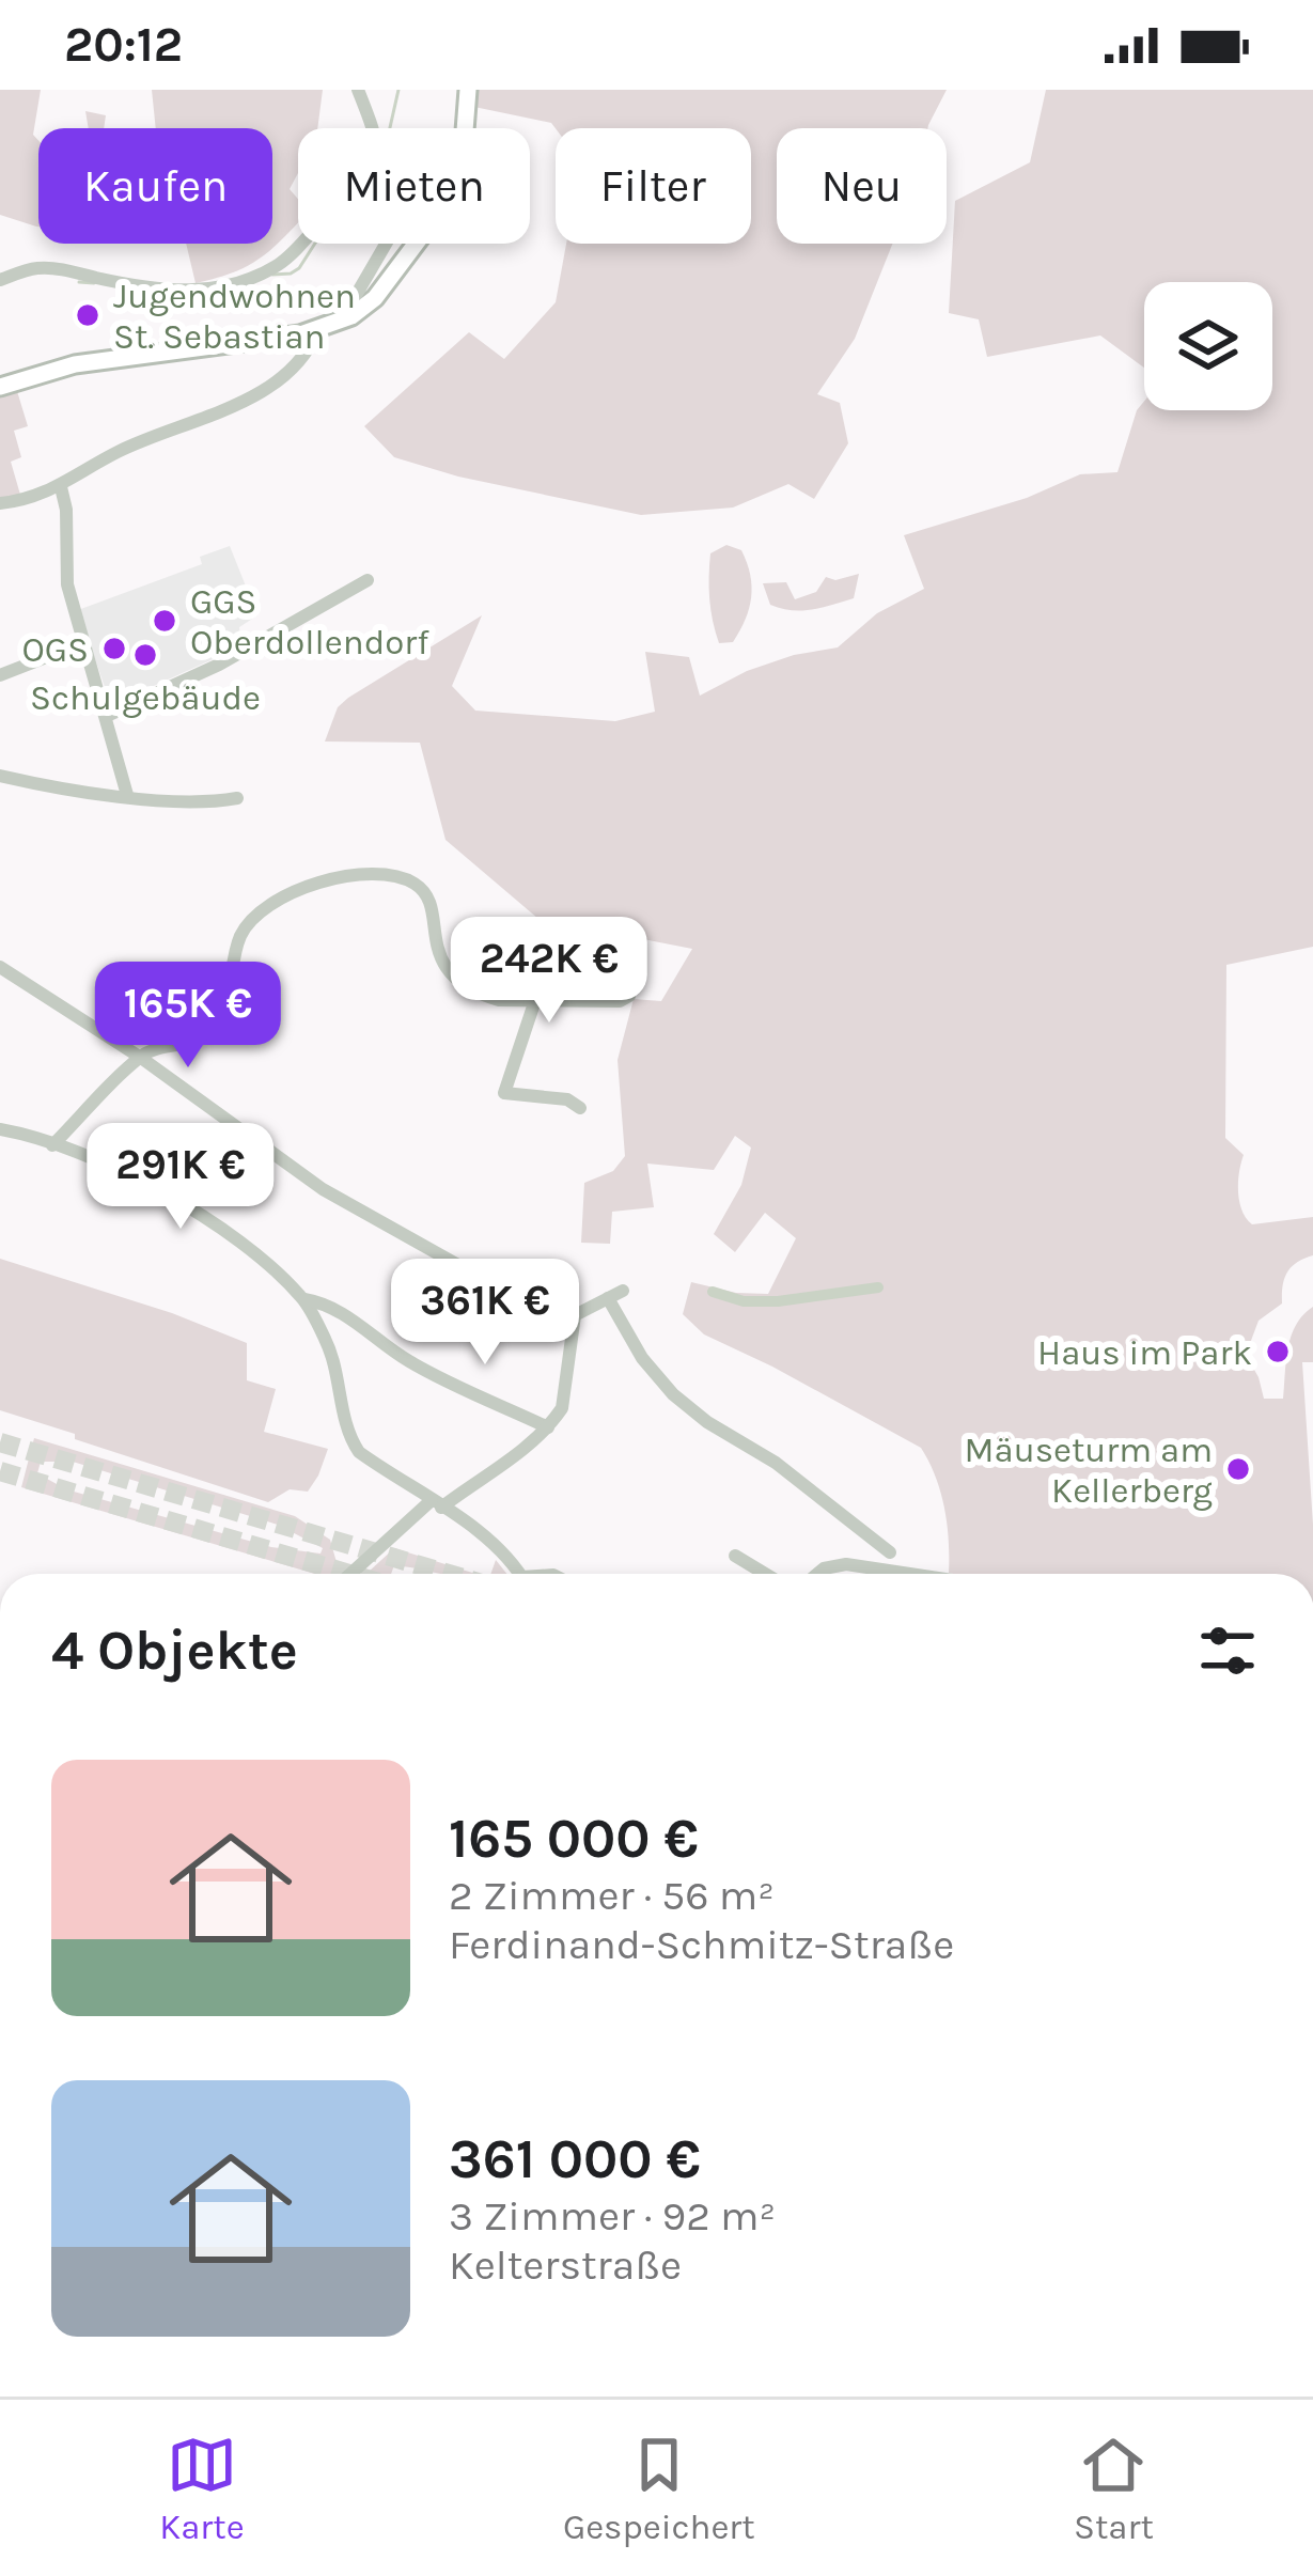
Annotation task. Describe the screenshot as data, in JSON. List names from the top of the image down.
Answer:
{
  "places": [
    "Jugendwohnen St. Sebastian",
    "GGS Oberdollendorf",
    "OGS",
    "Schulgebäude",
    "Haus im Park",
    "Mäuseturm am Kellerberg"
  ],
  "page": {
    "status": "20:12",
    "chip": [
      "Kaufen",
      "Mieten",
      "Filter",
      "Neu"
    ],
    "price": [
      "242K €",
      "165K €",
      "291K €",
      "361K €"
    ],
    "heading": "4 Objekte",
    "list": [
      {
        "name": "165 000 €",
        "note": "2 Zimmer · 56 m² · Ferdinand-Schmitz-Straße"
      },
      {
        "name": "361 000 €",
        "note": "3 Zimmer · 92 m² · Kelterstraße"
      }
    ],
    "tabs": ["Karte", "Gespeichert", "Start"]
  }
}
